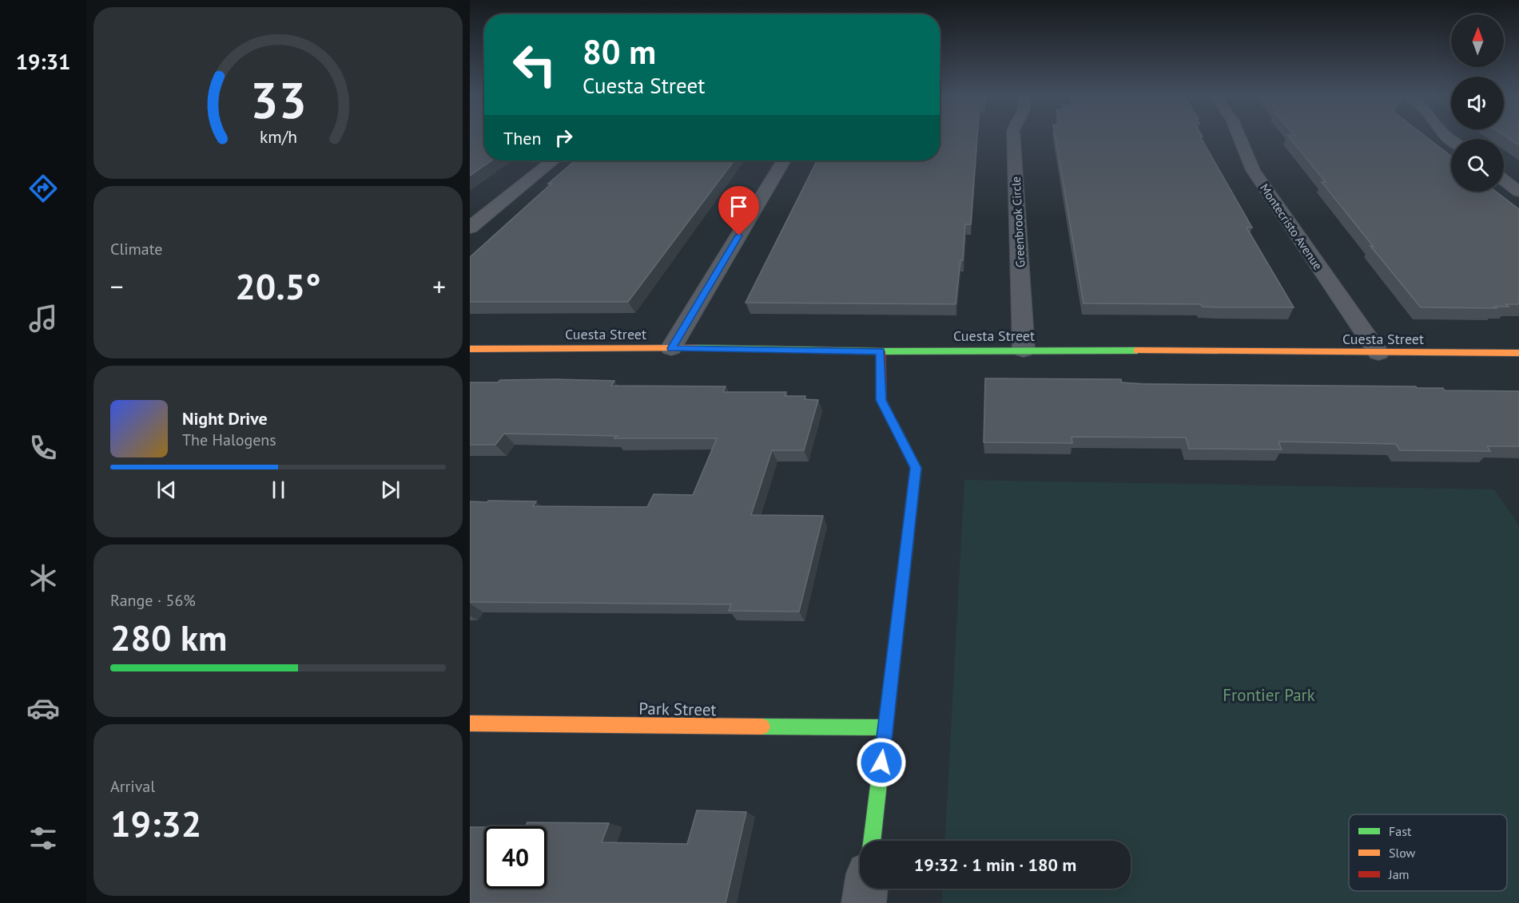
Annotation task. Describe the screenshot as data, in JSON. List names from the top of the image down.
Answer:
{
  "streets": {
    "street": [
      "Greenbrook Circle",
      "Montecristo Avenue",
      "Cuesta Street",
      "Park Street"
    ]
  },
  "crossings": [
    ["Greenbrook Circle", "Cuesta Street"],
    ["Montecristo Avenue", "Cuesta Street"]
  ],
  "parks": ["Frontier Park"],
  "legend": ["Fast", "Slow", "Jam"],
  "north": "top",
  "page": {
    "tabs": "19:31",
    "turn": ["80 m", "Cuesta Street"],
    "then": "Then",
    "tile": [
      "Climate",
      ["Range · 56%", "280 km"],
      ["Arrival", "19:32"]
    ],
    "heat": ["−", "20.5°", "+"],
    "song": ["Night Drive", "The Halogens"],
    "limit": "40",
    "trip": "19:32 · 1 min · 180 m",
    "gauge": ["33", "km/h"]
  }
}
